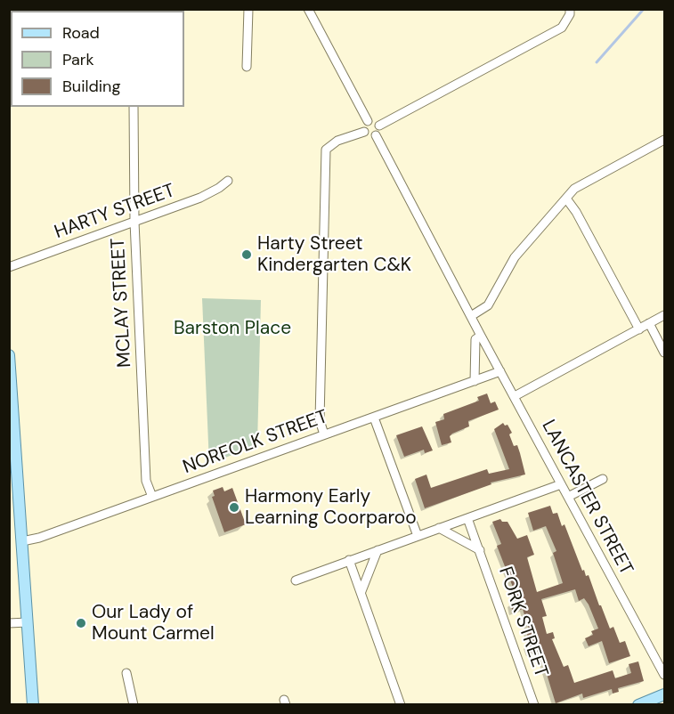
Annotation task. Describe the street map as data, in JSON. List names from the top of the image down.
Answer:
{
  "streets": {
    "street": [
      "HARTY STREET",
      "MCLAY STREET",
      "NORFOLK STREET",
      "LANCASTER STREET",
      "FORK STREET"
    ]
  },
  "crossings": [
    ["HARTY STREET", "MCLAY STREET"],
    ["MCLAY STREET", "NORFOLK STREET"],
    ["NORFOLK STREET", "LANCASTER STREET"]
  ],
  "parks": ["Barston Place"],
  "places": ["Harty Street Kindergarten C&K", "Harmony Early Learning Coorparoo", "Our Lady of Mount Carmel"],
  "legend": ["Road", "Park", "Building"]
}
